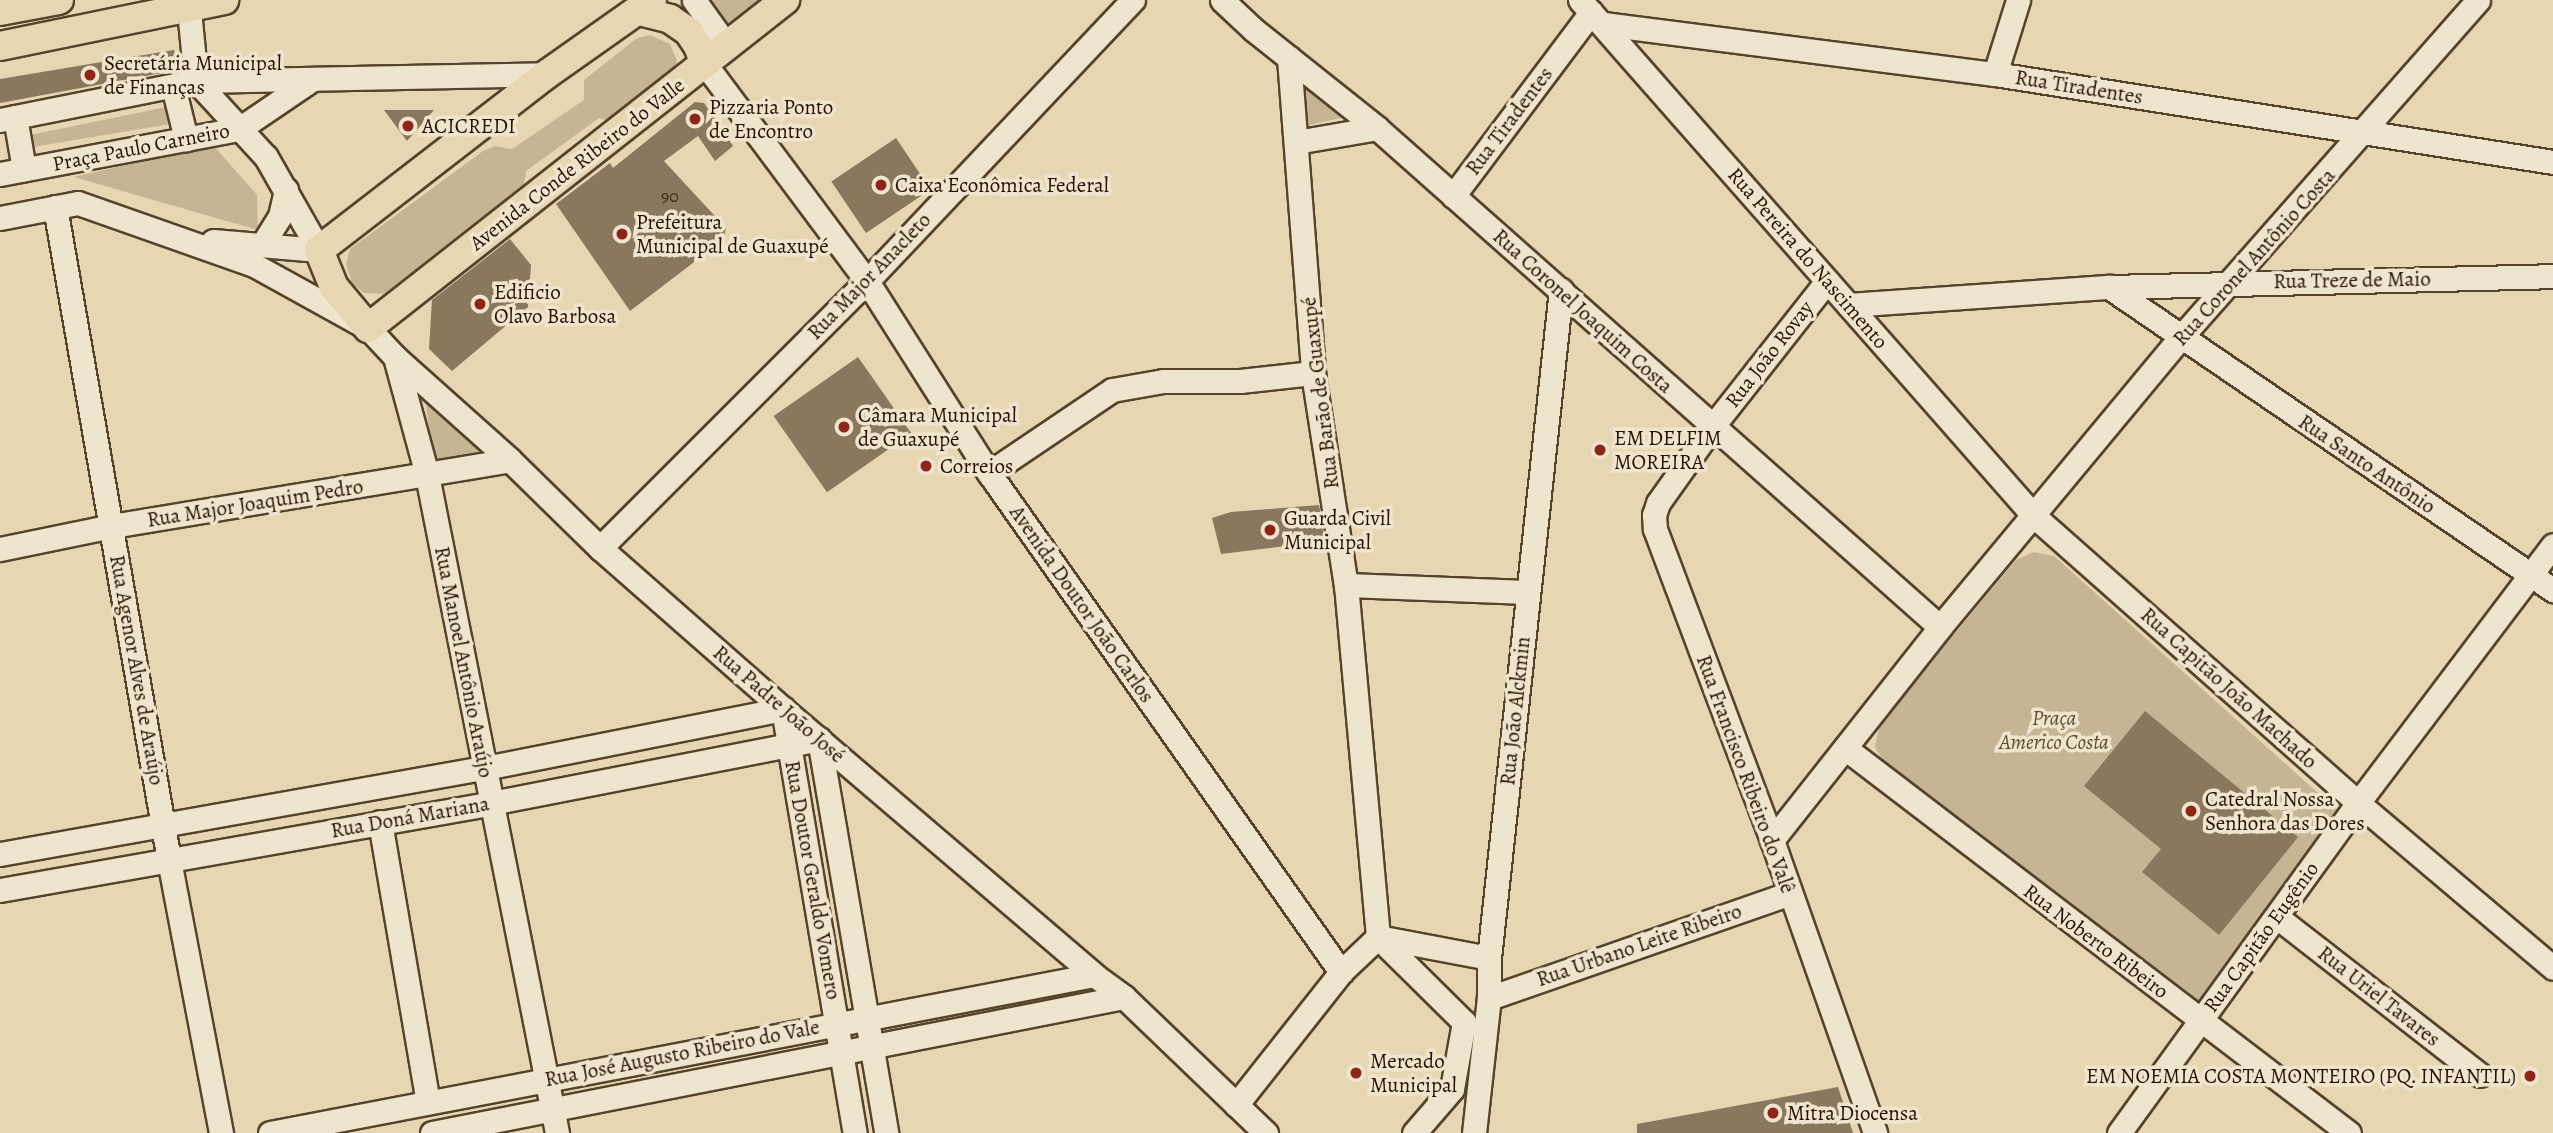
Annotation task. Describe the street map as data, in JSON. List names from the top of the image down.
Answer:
{
  "streets": {
    "main road": ["Avenida Conde Ribeiro do Valle", "Rua Padre João José"],
    "street": [
      "Rua Tiradentes",
      "Praça Paulo Carneiro",
      "Rua Coronel Antônio Costa",
      "Rua Pereira do Nascimento",
      "Rua Major Anacleto",
      "Rua Treze de Maio",
      "Rua Coronel Joaquim Costa",
      "Rua João Rovay",
      "Rua Barão de Guaxupé",
      "Rua Santo Antônio",
      "Rua Major Joaquim Pedro",
      "Avenida Doutor João Carlos",
      "Rua Manoel Antônio Araújo",
      "Rua Agenor Alves de Araújo",
      "Rua Capitão João Machado",
      "Rua João Alckmin",
      "Rua Francisco Ribeiro do Valê",
      "Rua Doná Mariana",
      "Rua Doutor Geraldo Vomero",
      "Rua Capitão Eugênio",
      "Rua Noberto Ribeiro",
      "Rua Urbano Leite Ribeiro",
      "Rua Uriel Tavares",
      "Rua José Augusto Ribeiro do Vale"
    ]
  },
  "crossings": [
    ["Rua Tiradentes", "Rua Coronel Antônio Costa"],
    ["Rua Tiradentes", "Rua Pereira do Nascimento"],
    ["Rua Tiradentes", "Rua Coronel Joaquim Costa"],
    ["Avenida Conde Ribeiro do Valle", "Avenida Doutor João Carlos"],
    ["Avenida Conde Ribeiro do Valle", "Rua Padre João José"],
    ["Rua Coronel Antônio Costa", "Rua Pereira do Nascimento"],
    ["Rua Coronel Antônio Costa", "Rua Treze de Maio"],
    ["Rua Coronel Antônio Costa", "Rua Santo Antônio"],
    ["Rua Coronel Antônio Costa", "Rua Capitão João Machado"],
    ["Rua Pereira do Nascimento", "Rua Treze de Maio"],
    ["Rua Pereira do Nascimento", "Rua João Rovay"],
    ["Rua Pereira do Nascimento", "Rua Capitão João Machado"],
    ["Rua Major Anacleto", "Avenida Doutor João Carlos"],
    ["Rua Major Anacleto", "Rua Padre João José"],
    ["Rua Coronel Joaquim Costa", "Rua João Rovay"],
    ["Rua Coronel Joaquim Costa", "Rua Barão de Guaxupé"],
    ["Rua Coronel Joaquim Costa", "Rua João Alckmin"],
    ["Rua Coronel Joaquim Costa", "Rua Francisco Ribeiro do Valê"],
    ["Rua João Rovay", "Rua Francisco Ribeiro do Valê"],
    ["Rua Santo Antônio", "Rua Capitão Eugênio"],
    ["Rua Major Joaquim Pedro", "Rua Manoel Antônio Araújo"],
    ["Rua Major Joaquim Pedro", "Rua Agenor Alves de Araújo"],
    ["Rua Major Joaquim Pedro", "Rua Padre João José"],
    ["Rua Manoel Antônio Araújo", "Rua Padre João José"],
    ["Rua Manoel Antônio Araújo", "Rua Doná Mariana"],
    ["Rua Manoel Antônio Araújo", "Rua José Augusto Ribeiro do Vale"],
    ["Rua Agenor Alves de Araújo", "Rua Doná Mariana"],
    ["Rua Capitão João Machado", "Rua Capitão Eugênio"],
    ["Rua Padre João José", "Rua Doná Mariana"],
    ["Rua Padre João José", "Rua Doutor Geraldo Vomero"],
    ["Rua Padre João José", "Rua José Augusto Ribeiro do Vale"],
    ["Rua João Alckmin", "Rua Urbano Leite Ribeiro"],
    ["Rua Francisco Ribeiro do Valê", "Rua Urbano Leite Ribeiro"],
    ["Rua Doná Mariana", "Rua Doutor Geraldo Vomero"],
    ["Rua Doutor Geraldo Vomero", "Rua José Augusto Ribeiro do Vale"],
    ["Rua Capitão Eugênio", "Rua Noberto Ribeiro"],
    ["Rua Capitão Eugênio", "Rua Uriel Tavares"]
  ],
  "parks": ["Praça Americo Costa"],
  "places": [
    "Secretária Municipal de Finanças",
    "Pizzaria Ponto de Encontro",
    "ACICREDI",
    "Caixa Econômica Federal",
    "Prefeitura Municipal de Guaxupé",
    "Edificio Olavo Barbosa",
    "Câmara Municipal de Guaxupé",
    "EM DELFIM MOREIRA",
    "Correios",
    "Guarda Civil Municipal",
    "Catedral Nossa Senhora das Dores",
    "Mercado Municipal",
    "EM NOEMIA COSTA MONTEIRO (PQ. INFANTIL)",
    "Mitra Diocensa"
  ],
  "house_numbers": ["90"]
}
